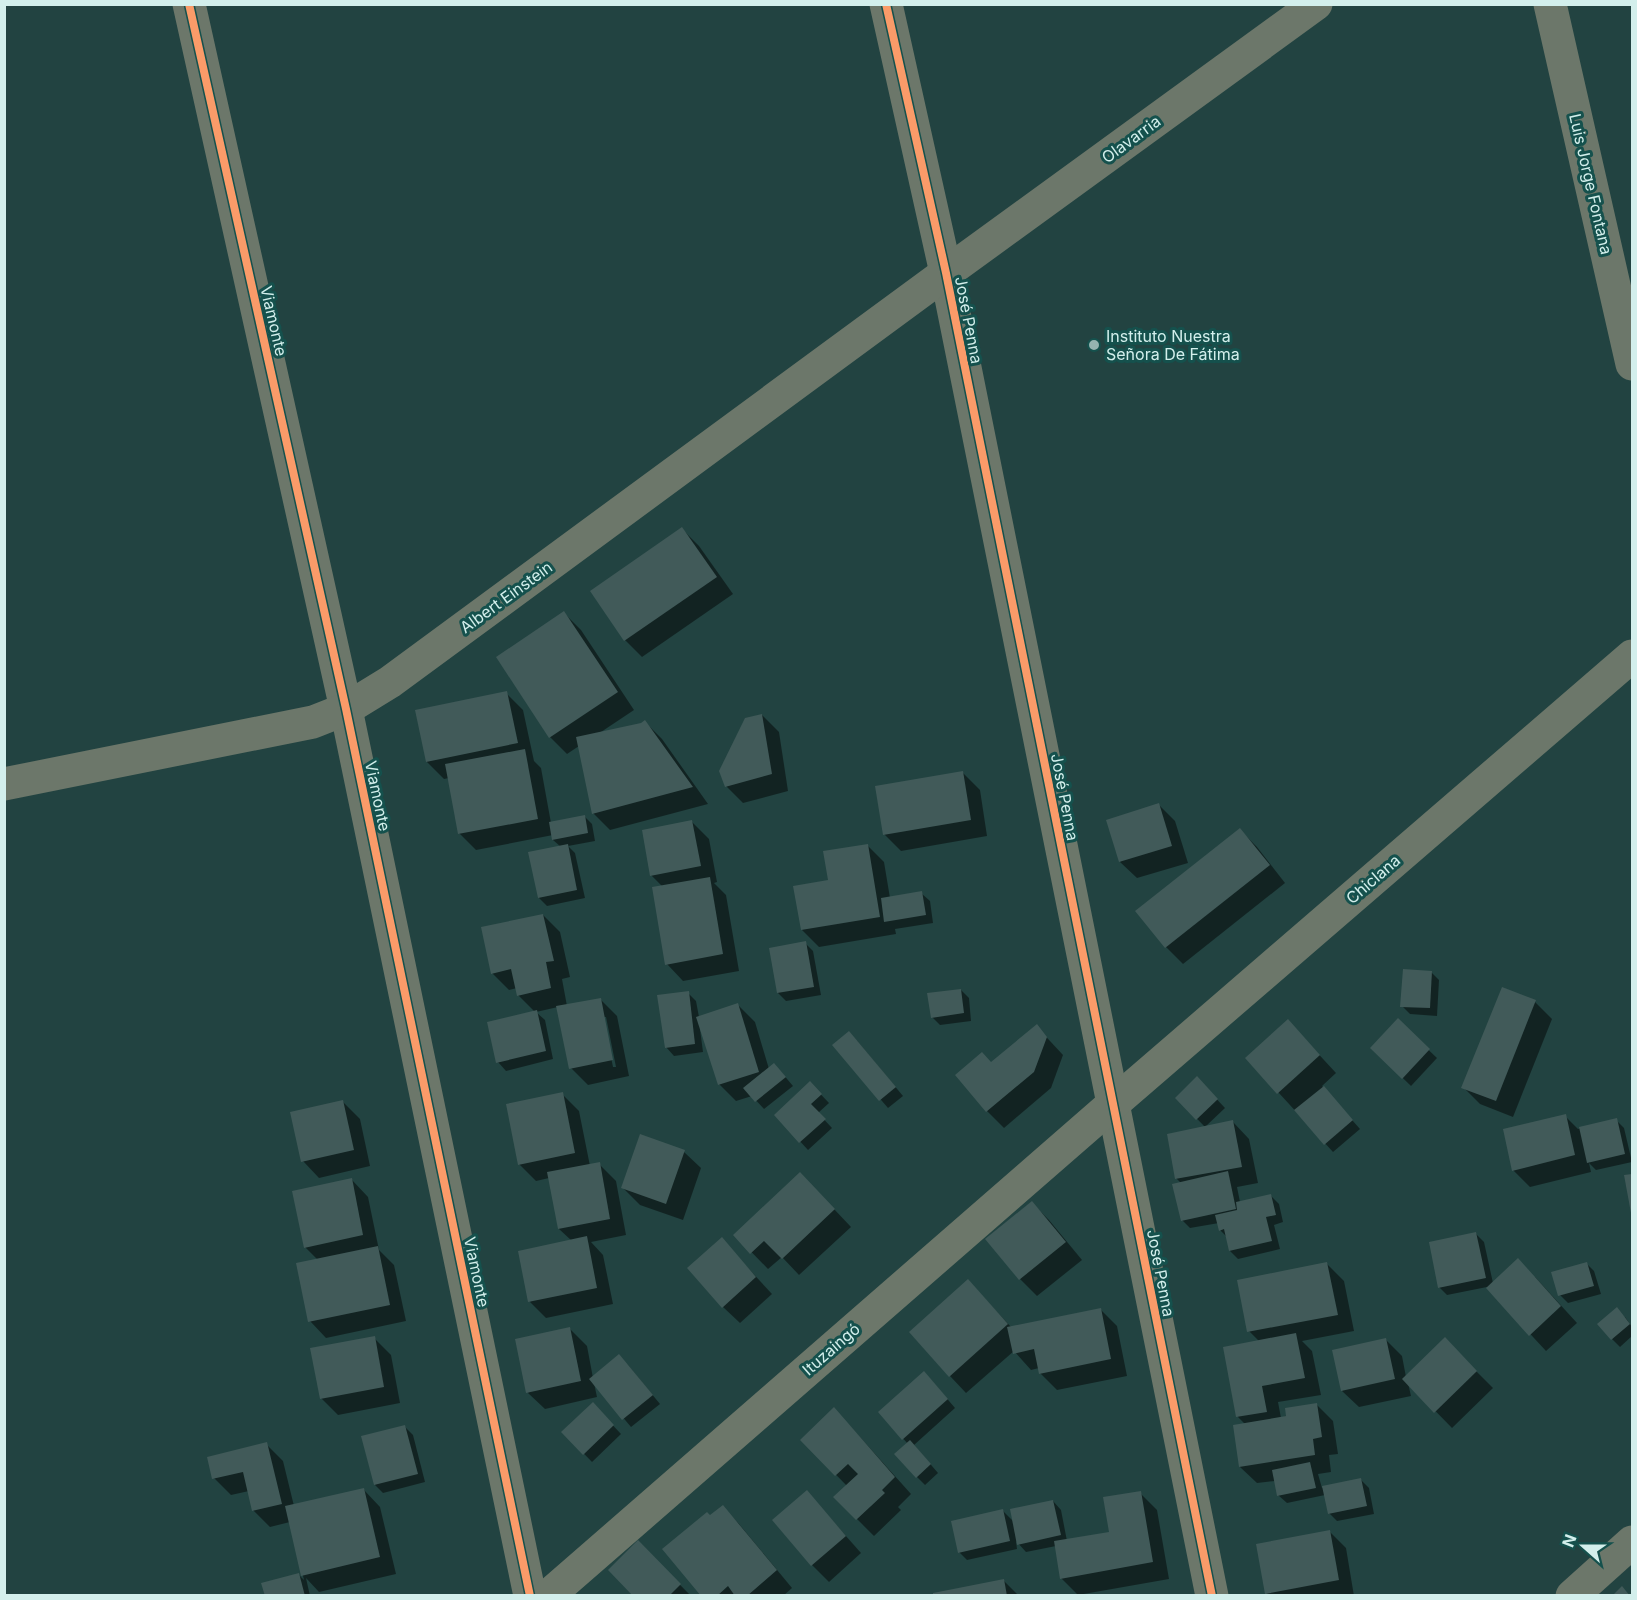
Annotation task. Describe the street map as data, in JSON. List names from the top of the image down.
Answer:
{
  "streets": {
    "street": [
      "Olavarria",
      "Luis Jorge Fontana",
      "José Penna",
      "Viamonte",
      "Albert Einstein",
      "Chiclana",
      "Ituzaingó"
    ]
  },
  "crossings": [
    ["Olavarria", "José Penna"],
    ["Olavarria", "Albert Einstein"],
    ["José Penna", "Albert Einstein"],
    ["José Penna", "Chiclana"],
    ["José Penna", "Ituzaingó"],
    ["Viamonte", "Albert Einstein"],
    ["Chiclana", "Ituzaingó"]
  ],
  "places": ["Instituto Nuestra Señora De Fátima"],
  "north": "left"
}
